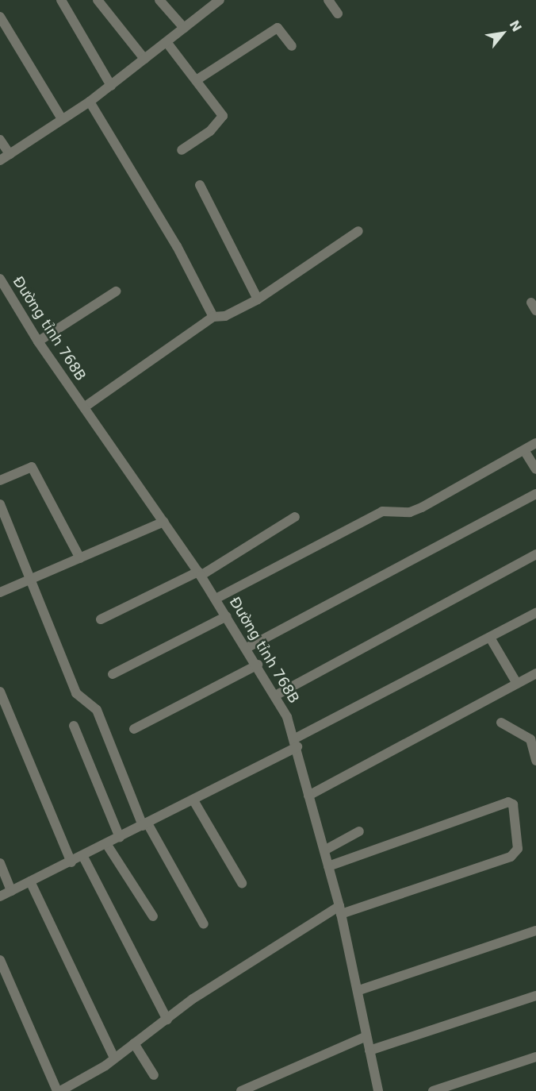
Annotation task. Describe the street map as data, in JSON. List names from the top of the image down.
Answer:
{
  "streets": {
    "street": ["Đường tỉnh 768B"]
  },
  "north": "top right"
}
